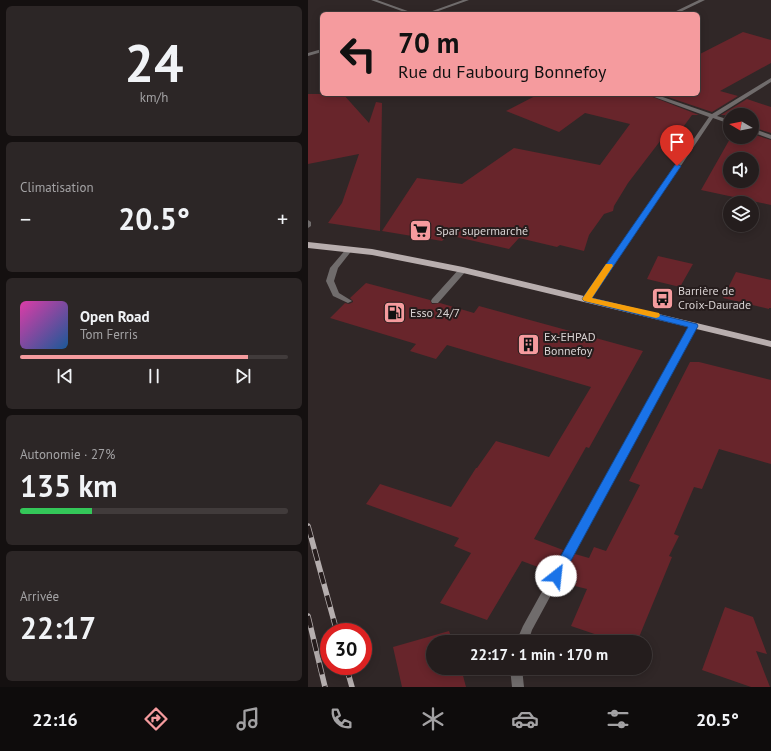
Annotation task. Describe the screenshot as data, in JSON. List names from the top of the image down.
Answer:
{
  "places": {
    "supermarket": ["Spar supermarché"],
    "bus stop": ["Barrière de Croix-Daurade"],
    "fuel station": ["Esso 24/7"],
    "building": ["Ex-EHPAD Bonnefoy"]
  },
  "north": "left",
  "page": {
    "tile": [
      ["24", "km/h"],
      "Climatisation",
      ["Autonomie · 27%", "135 km"],
      ["Arrivée", "22:17"]
    ],
    "turn": ["70 m", "Rue du Faubourg Bonnefoy"],
    "heat": ["−", "20.5°", "+"],
    "song": ["Open Road", "Tom Ferris"],
    "limit": "30",
    "trip": "22:17 · 1 min · 170 m",
    "tabs": ["22:16", "20.5°"]
  }
}
